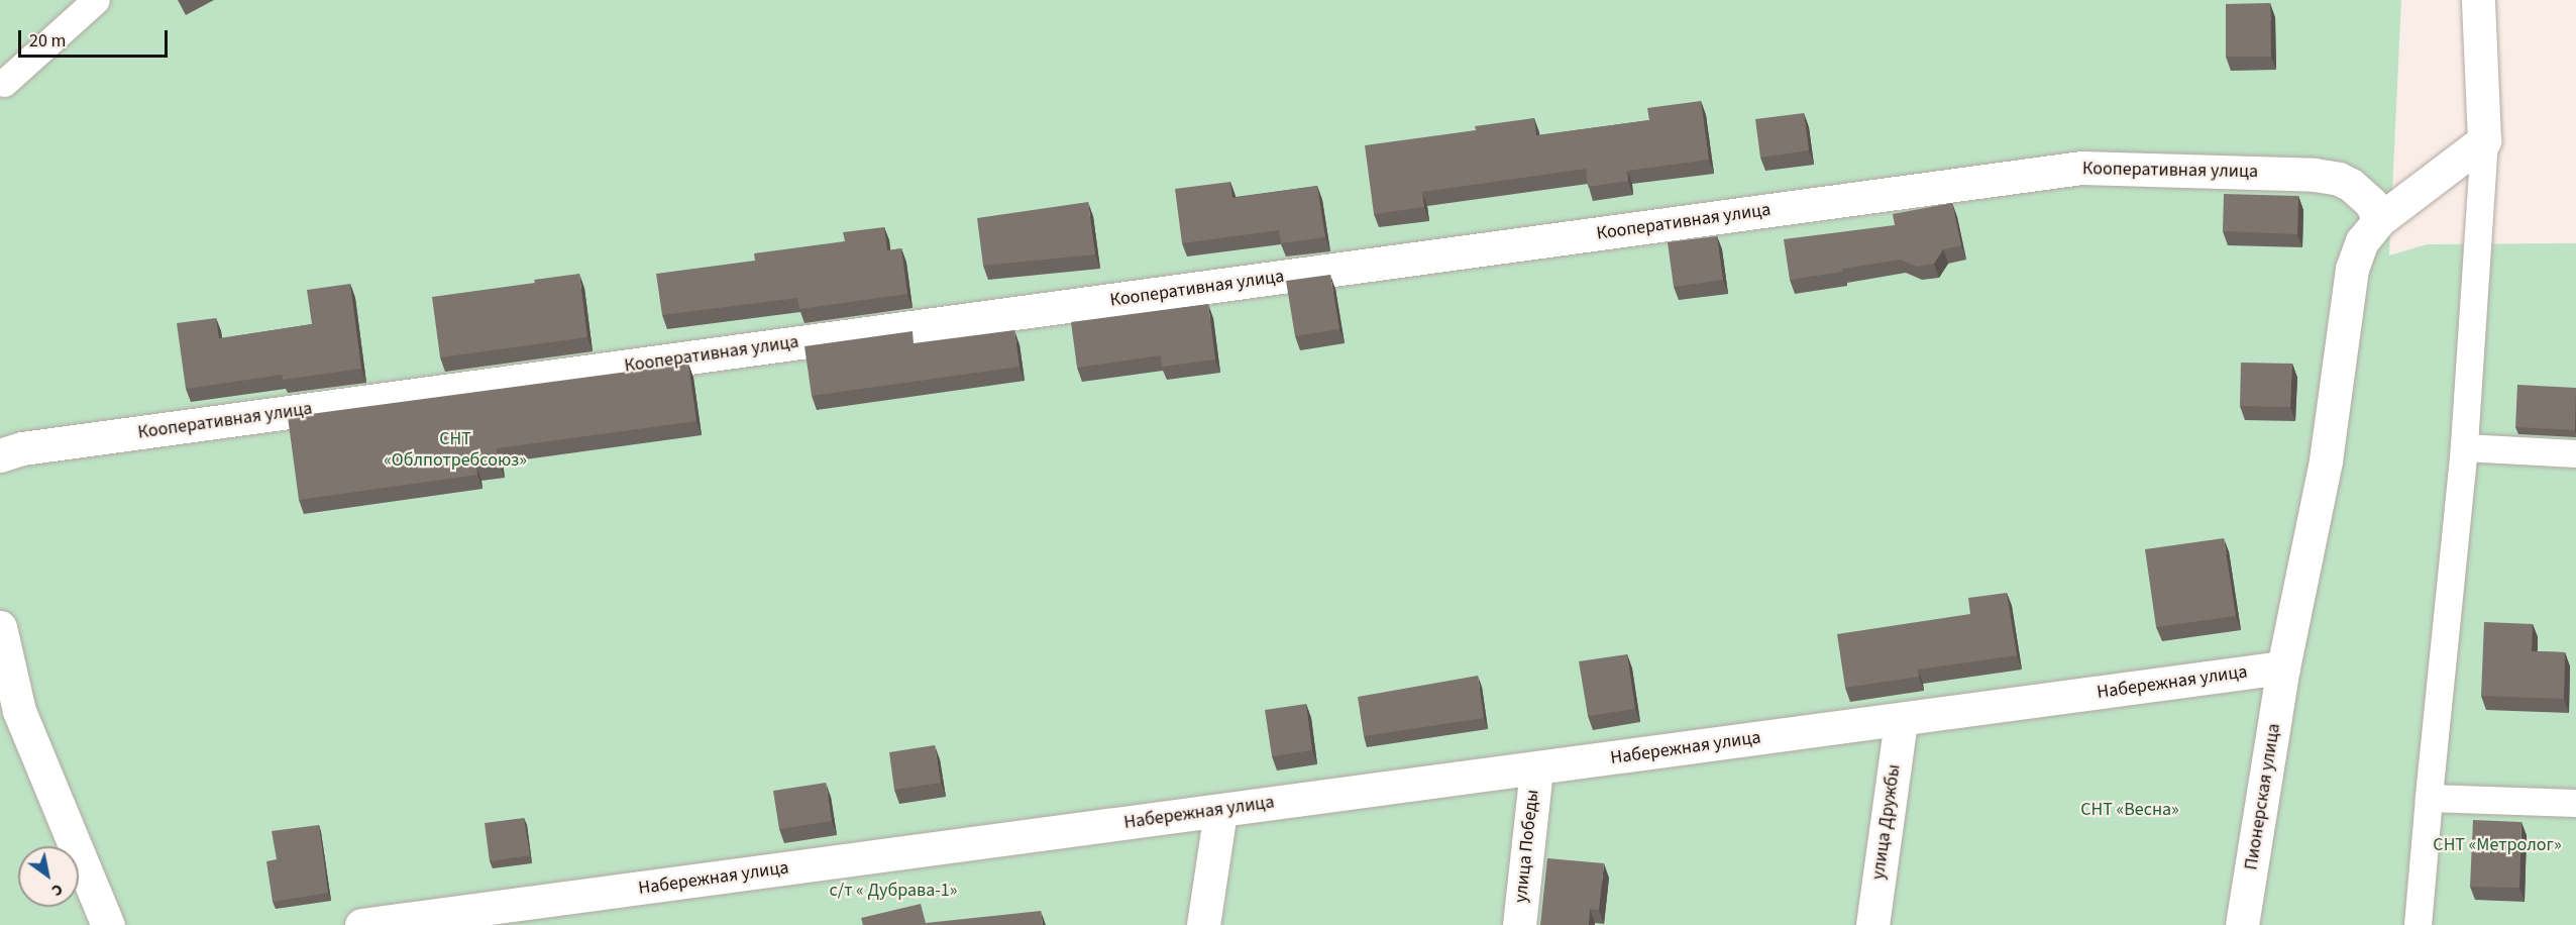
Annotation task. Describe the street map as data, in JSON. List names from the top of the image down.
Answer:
{
  "streets": {
    "street": [
      "Кооперативная улица",
      "Набережная улица",
      "Пионерская улица",
      "улица Дружбы",
      "улица Победы"
    ]
  },
  "crossings": [
    ["Набережная улица", "Пионерская улица"],
    ["Набережная улица", "улица Дружбы"],
    ["Набережная улица", "улица Победы"]
  ],
  "parks": [
    "СНТ «Облпотребсоюз»",
    "СНТ «Весна»",
    "СНТ «Метролог»",
    "с/т « Дубрава-1»"
  ],
  "scale_bar": "20 m",
  "north": "bottom right"
}
